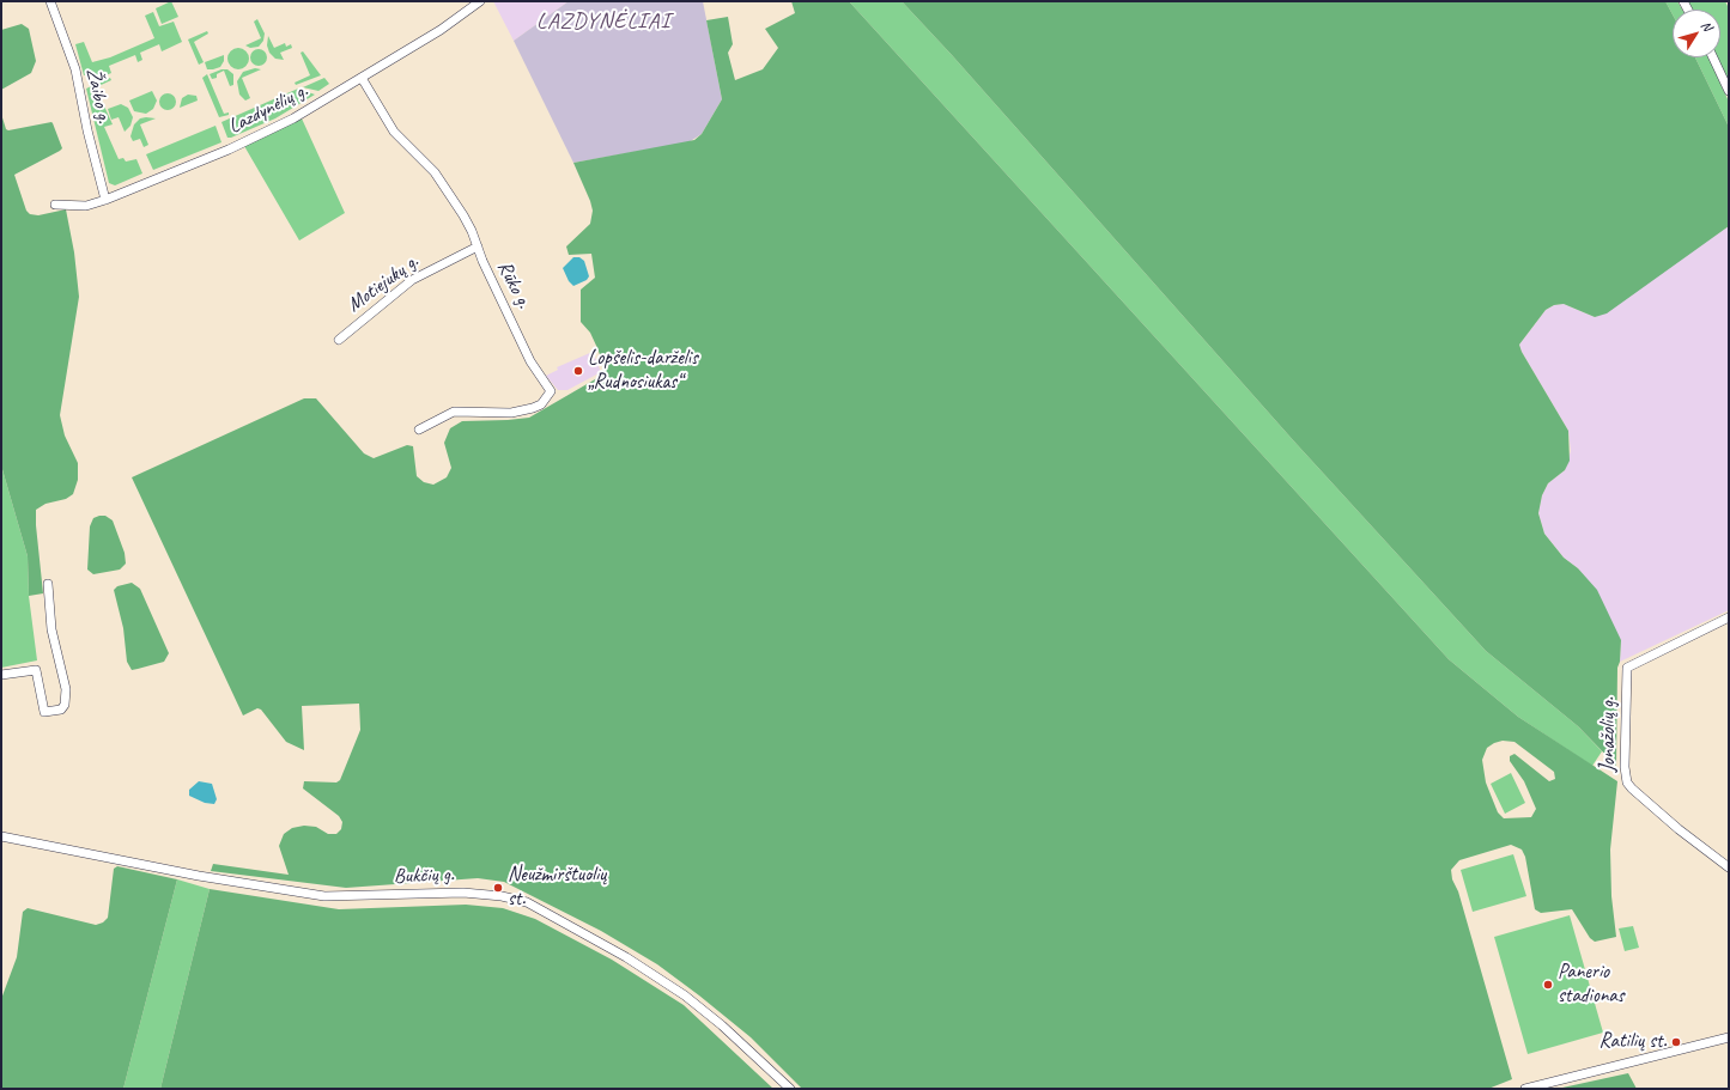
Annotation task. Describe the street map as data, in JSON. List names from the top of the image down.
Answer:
{
  "streets": {
    "street": [
      "Žaibo g.",
      "Lazdynėlių g.",
      "Motiejukų g.",
      "Rūko g.",
      "Jonažolių g.",
      "Bukčių g."
    ]
  },
  "crossings": [
    ["Žaibo g.", "Lazdynėlių g."],
    ["Lazdynėlių g.", "Rūko g."],
    ["Motiejukų g.", "Rūko g."]
  ],
  "districts": ["LAZDYNĖLIAI"],
  "places": [
    "Lopšelis-darželis „Rudnosiukas“",
    "Neužmirštuolių st.",
    "Panerio stadionas",
    "Ratilių st."
  ],
  "north": "top right"
}
